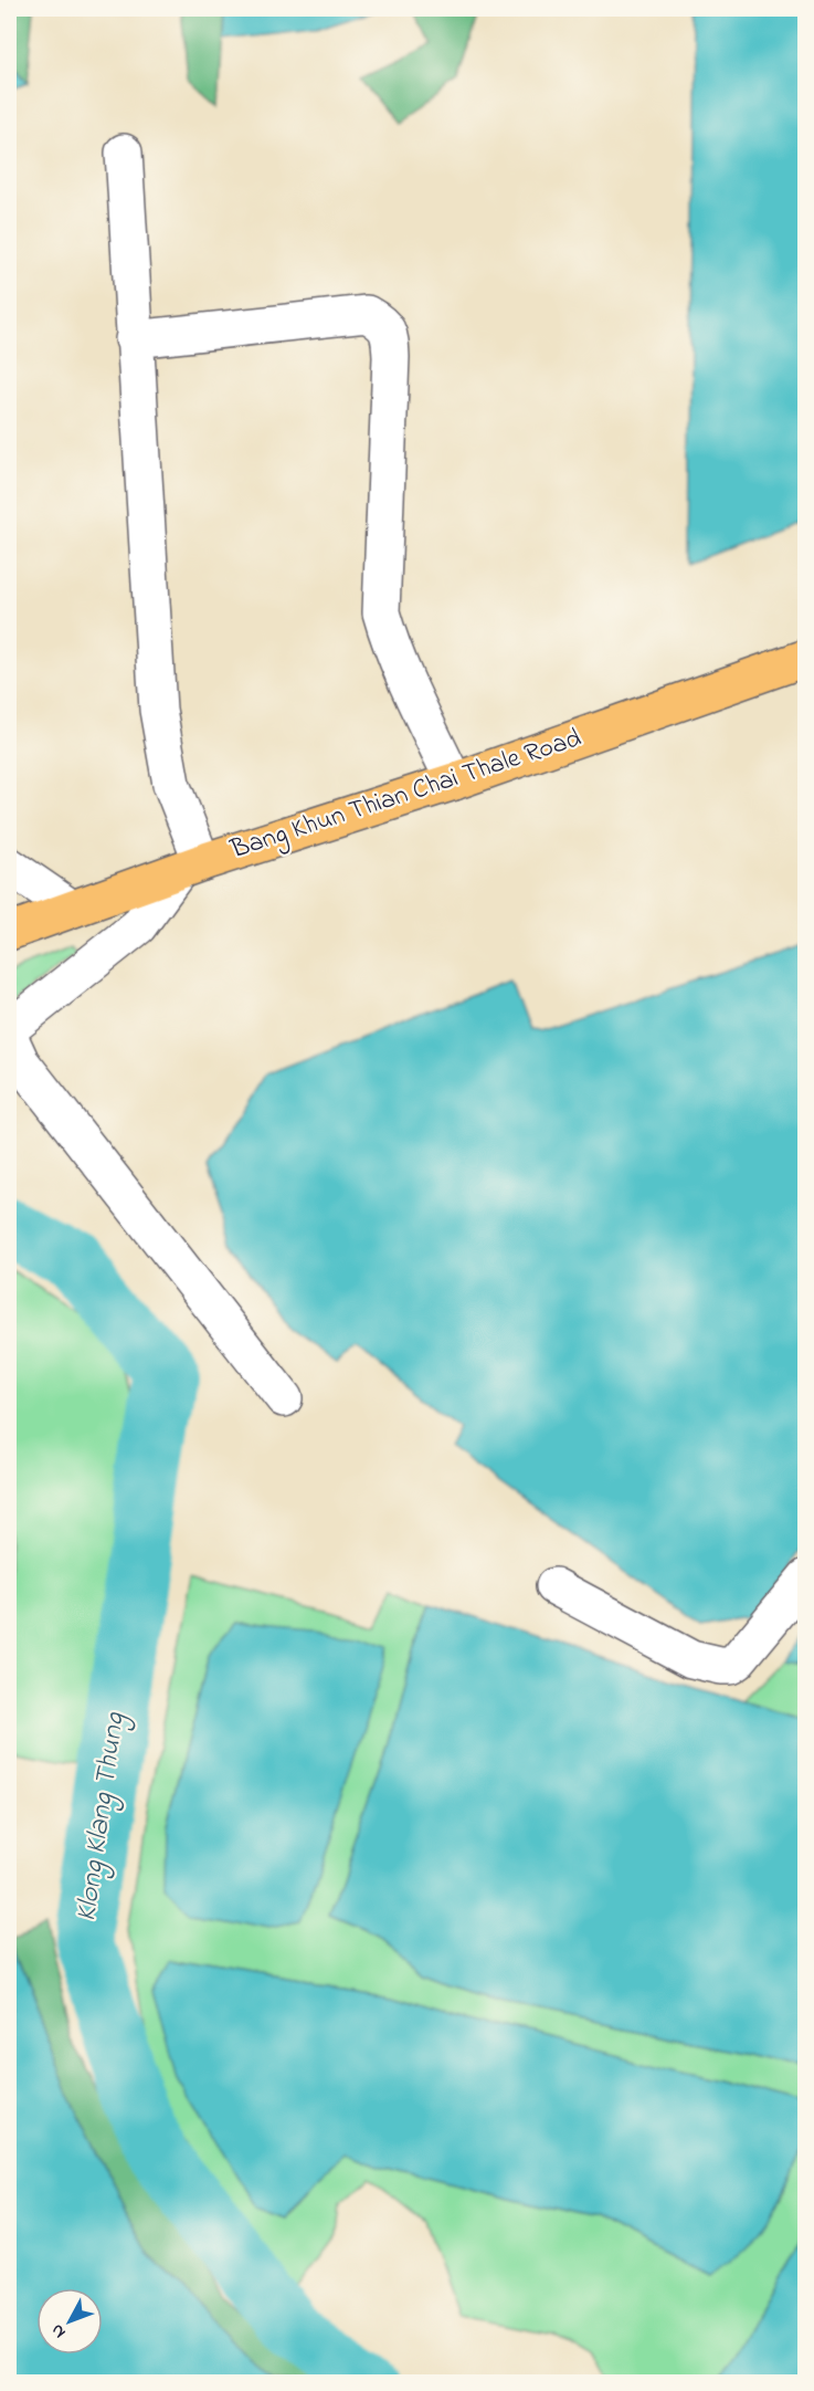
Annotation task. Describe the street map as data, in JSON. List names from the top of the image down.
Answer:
{
  "streets": {
    "main road": ["Bang Khun Thian Chai Thale Road"]
  },
  "water": ["Klong Klang Thung"],
  "north": "bottom left"
}
